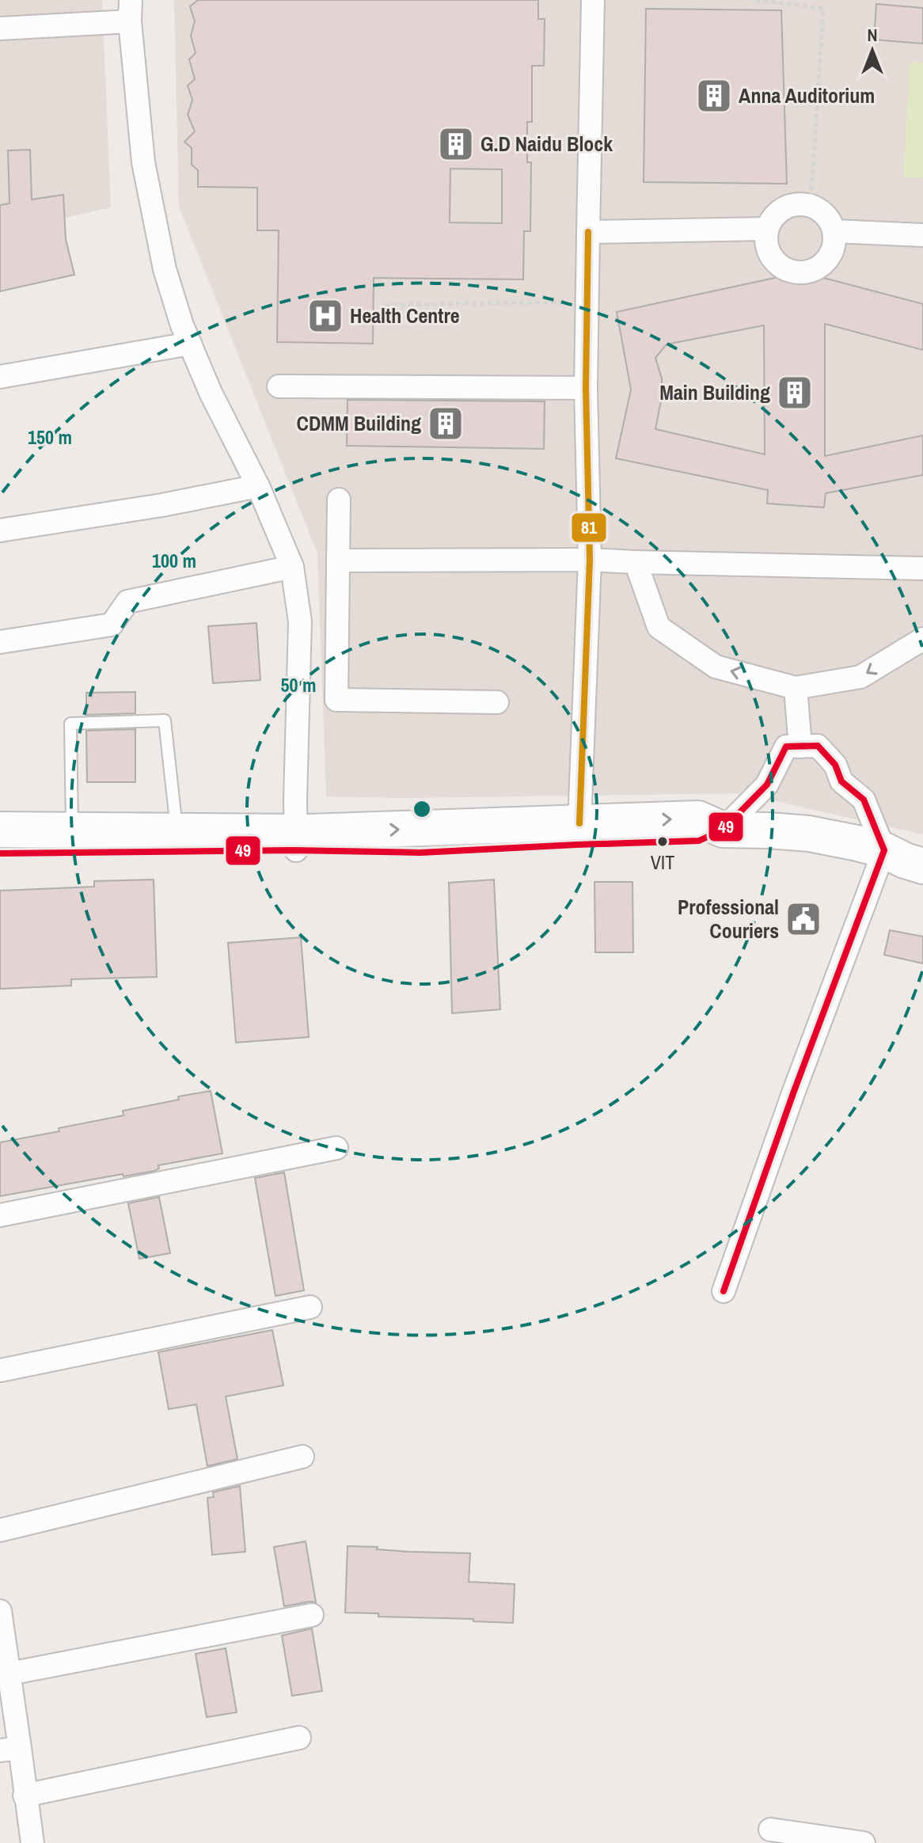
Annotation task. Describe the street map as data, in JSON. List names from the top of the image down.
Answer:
{
  "places": {
    "building": [
      "Anna Auditorium",
      "G.D Naidu Block",
      "Main Building",
      "CDMM Building"
    ],
    "hospital": ["Health Centre"],
    "other": ["VIT"],
    "public building": ["Professional Couriers"]
  },
  "lines": ["transit line 81", "transit line 49"],
  "north": "top",
  "rings": ["150 m", "100 m", "50 m"]
}
